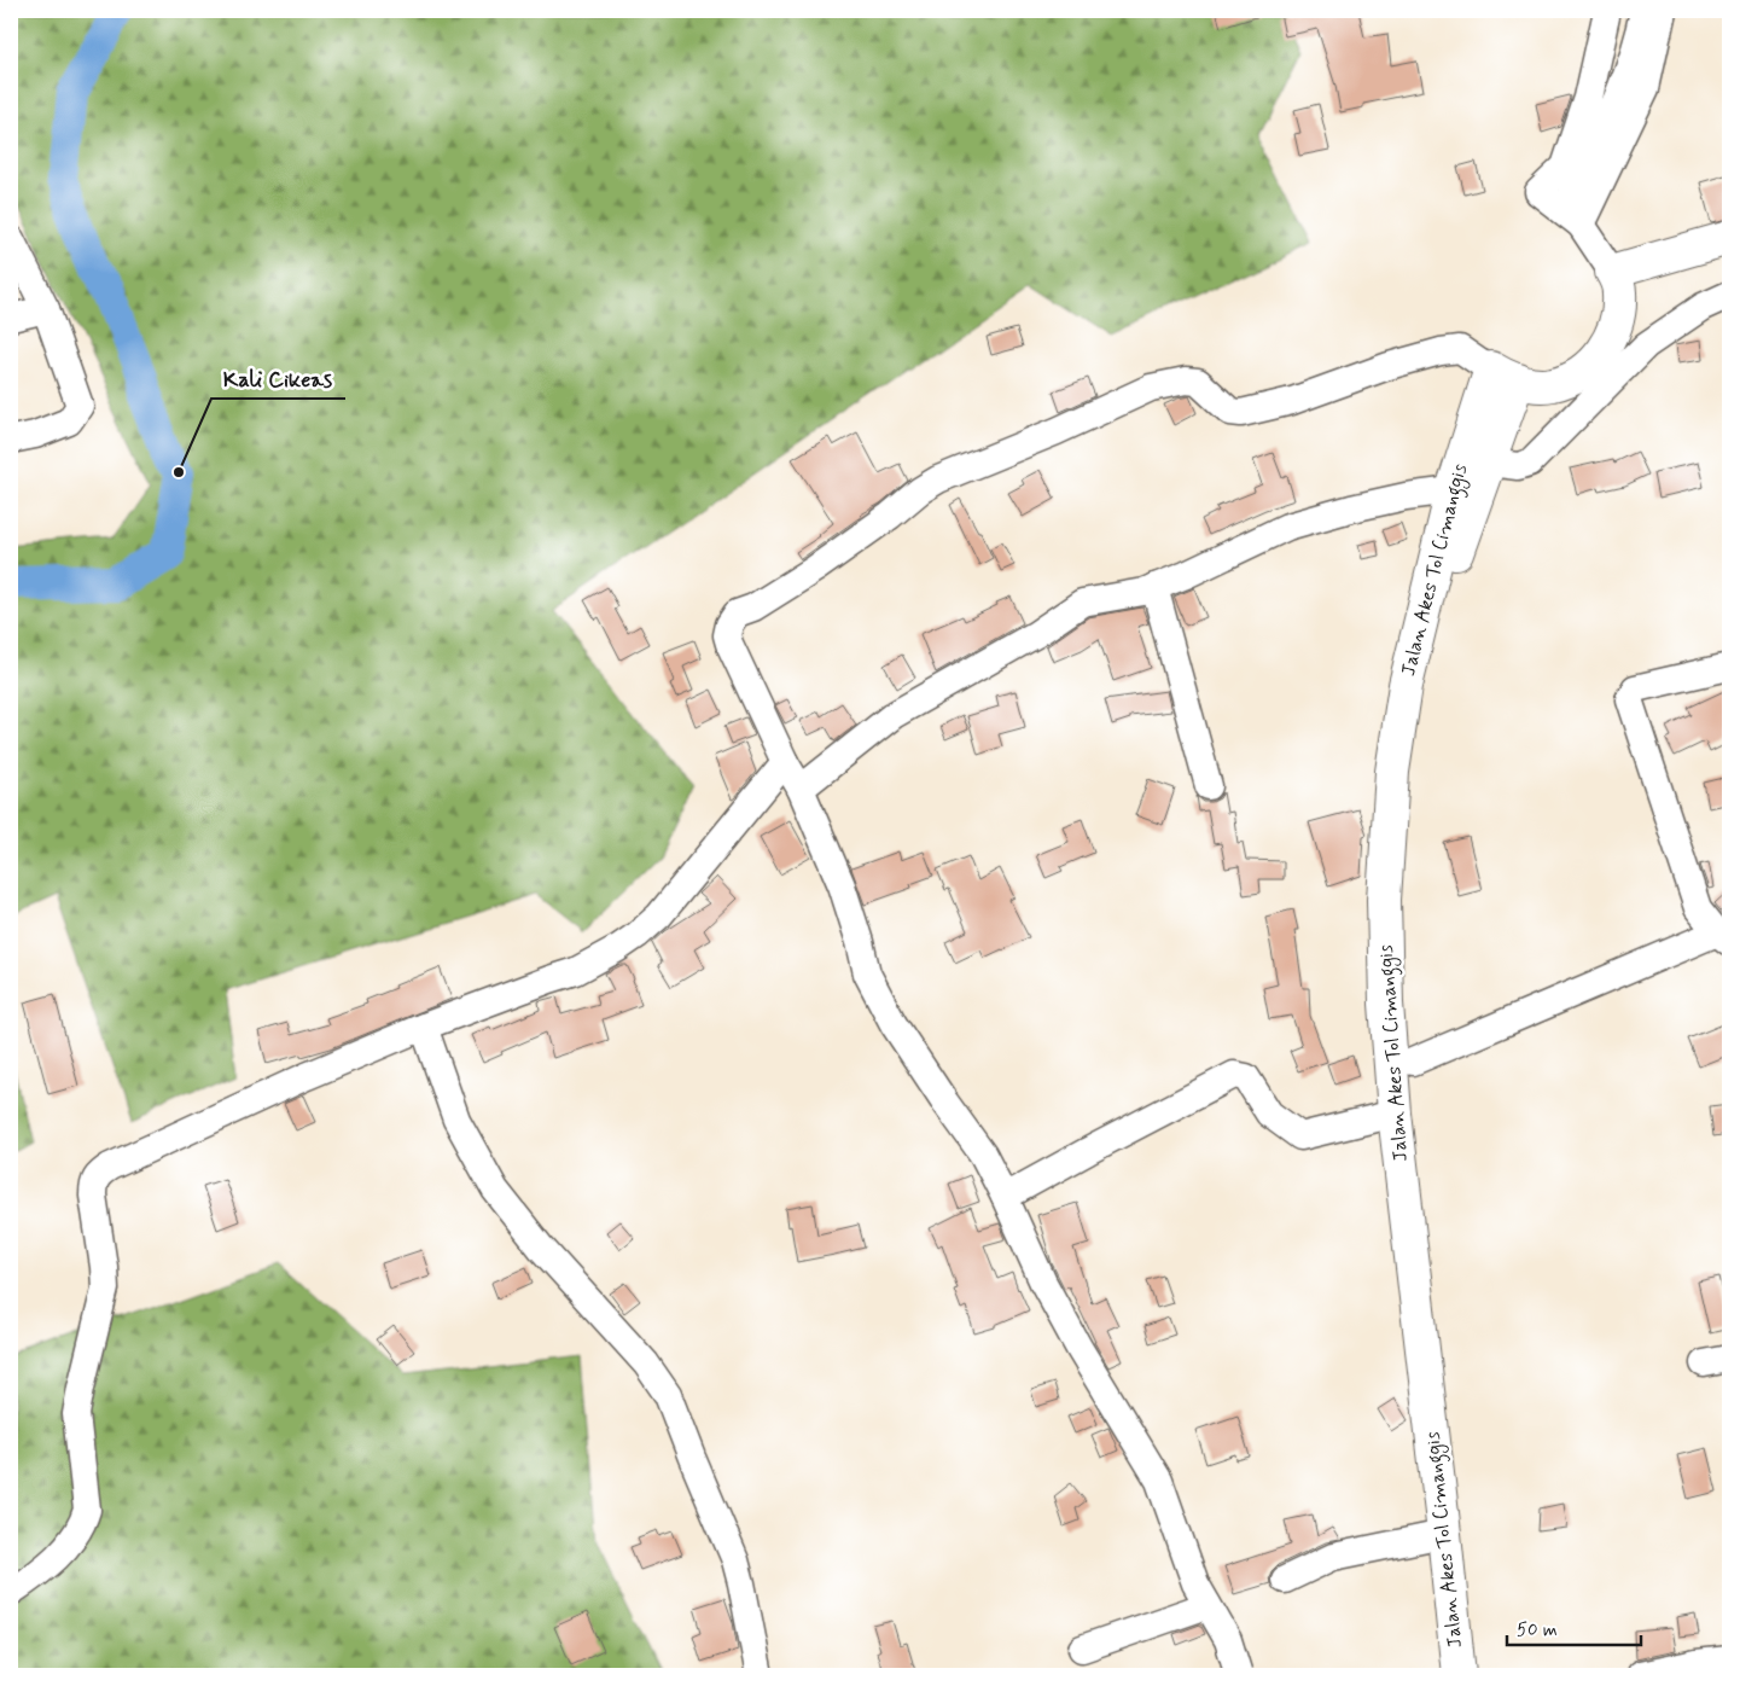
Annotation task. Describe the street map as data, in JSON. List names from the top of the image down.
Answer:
{
  "streets": {
    "main road": ["Jalan Akes Tol Cimanggis"]
  },
  "places": ["Kali Cikeas"],
  "scale_bar": "50 m"
}
